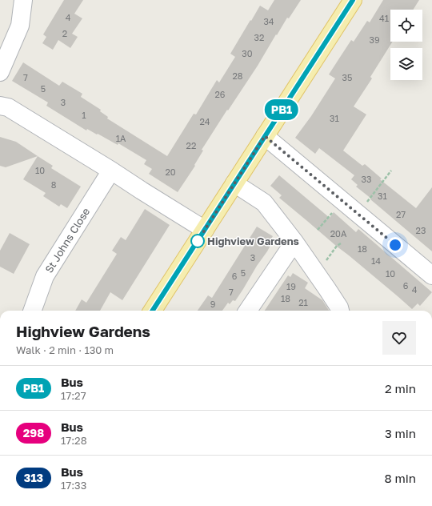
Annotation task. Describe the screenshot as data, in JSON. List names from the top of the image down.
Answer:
{
  "streets": {
    "street": ["St Johns Close"]
  },
  "places": ["Highview Gardens"],
  "lines": ["bus line PB1"],
  "house_numbers": [
    "4",
    "41",
    "34",
    "2",
    "32",
    "39",
    "30",
    "28",
    "7",
    "35",
    "5",
    "26",
    "3",
    "1",
    "31",
    "24",
    "1A",
    "22",
    "10",
    "20",
    "33",
    "8",
    "31",
    "27",
    "23",
    "20A",
    "18",
    "3",
    "14",
    "5",
    "10",
    "6",
    "6",
    "19",
    "4",
    "7",
    "18",
    "21",
    "9"
  ],
  "page": {
    "on_map": "PB1",
    "heading": ["Highview Gardens", "Walk · 2 min · 130 m"],
    "list": [
      {
        "mark": "PB1",
        "name": "Bus",
        "note": "17:27",
        "value": "2 min"
      },
      {
        "mark": "298",
        "name": "Bus",
        "note": "17:28",
        "value": "3 min"
      },
      {
        "mark": "313",
        "name": "Bus",
        "note": "17:33",
        "value": "8 min"
      }
    ]
  }
}
